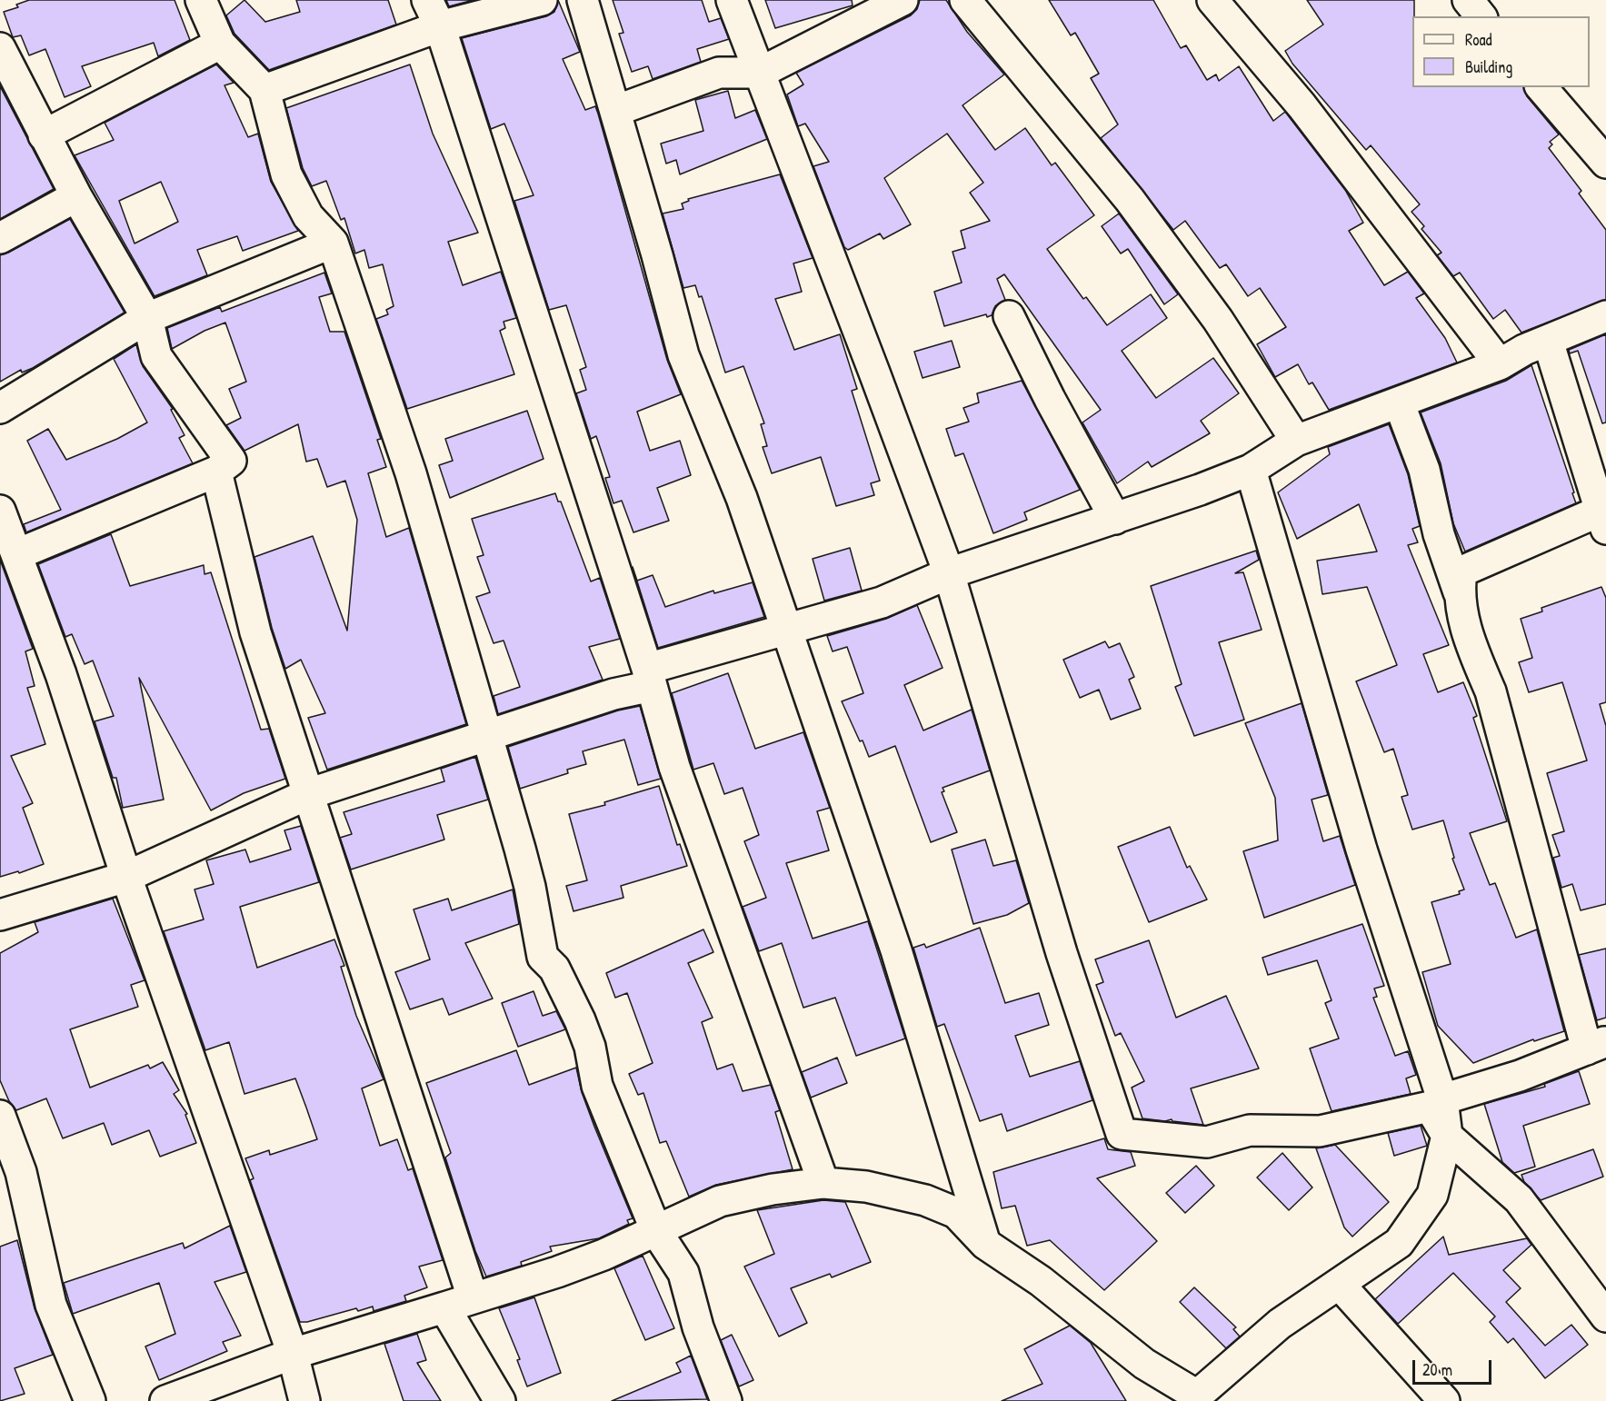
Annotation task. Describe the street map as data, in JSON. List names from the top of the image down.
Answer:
{
  "legend": ["Road", "Building"],
  "scale_bar": "20 m"
}
